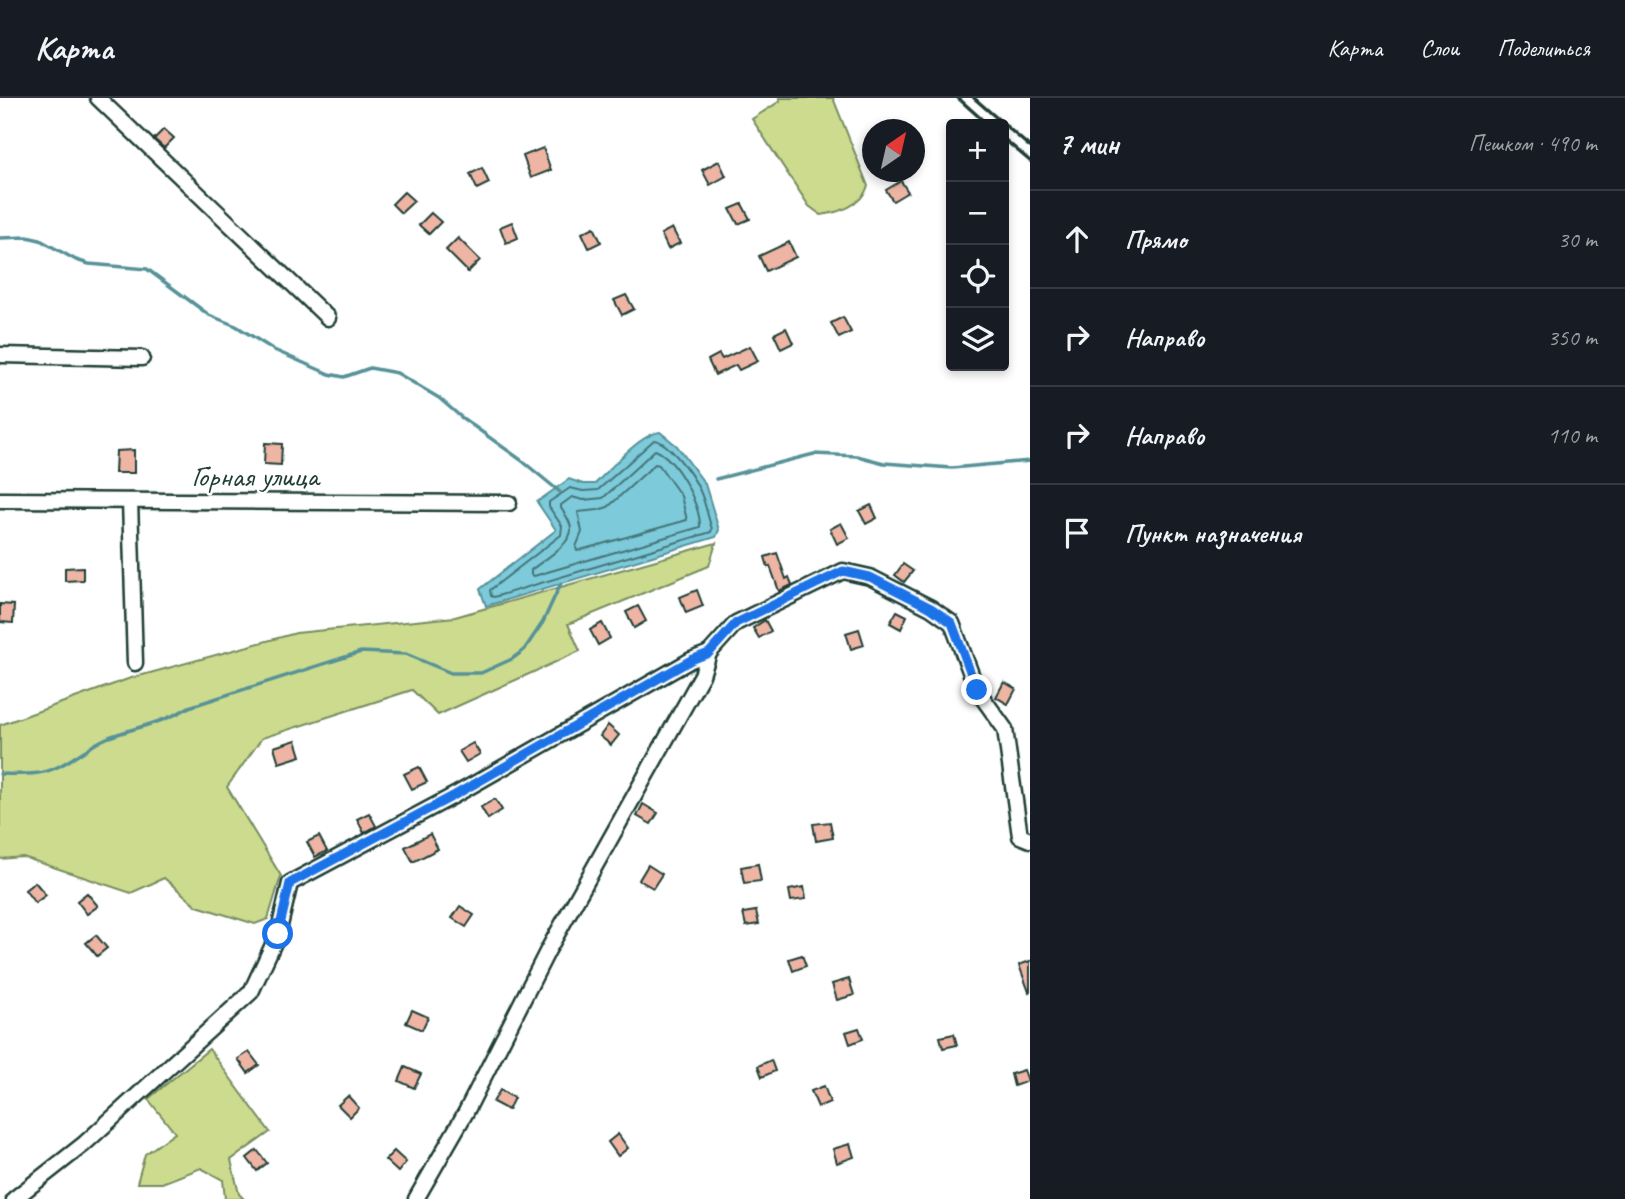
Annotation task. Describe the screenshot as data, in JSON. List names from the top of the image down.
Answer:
{
  "streets": {
    "street": ["Горная улица"]
  },
  "north": "top right",
  "page": {
    "header": "Карта",
    "nav": ["Карта", "Слои", "Поделиться"],
    "heading": ["7 мин", "Пешком · 490 m"],
    "map_buttons": ["+", "−"],
    "list": [
      ["Прямо", "30 m"],
      ["Направо", "350 m"],
      ["Направо", "110 m"],
      "Пункт назначения"
    ]
  }
}
